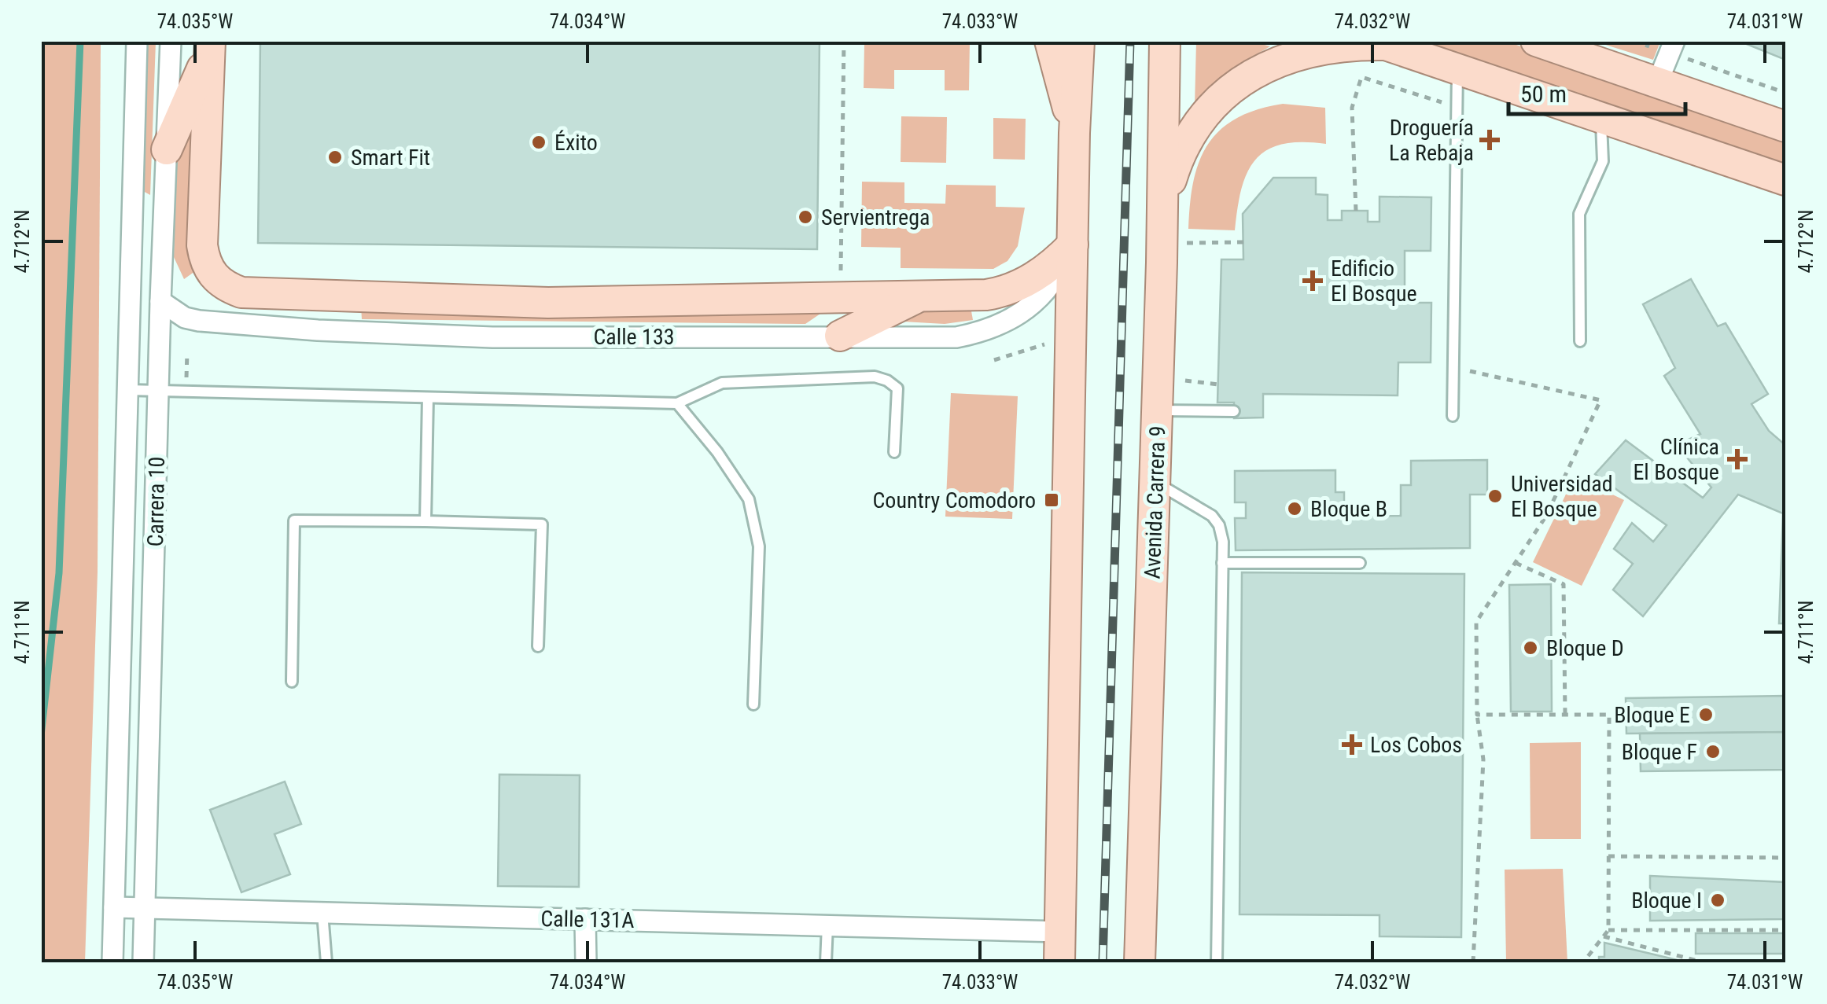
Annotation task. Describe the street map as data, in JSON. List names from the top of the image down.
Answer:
{
  "streets": {
    "main road": ["Avenida Carrera 9"],
    "street": ["Calle 133", "Carrera 10", "Calle 131A"]
  },
  "crossings": [
    ["Calle 133", "Carrera 10"],
    ["Carrera 10", "Calle 131A"]
  ],
  "places": {
    "health": [
      "Droguería La Rebaja",
      "Edificio El Bosque",
      "Clínica El Bosque",
      "Los Cobos"
    ],
    "other": [
      "Éxito",
      "Smart Fit",
      "Servientrega",
      "Universidad El Bosque",
      "Bloque B",
      "Bloque D",
      "Bloque E",
      "Bloque F",
      "Bloque I"
    ],
    "transit": ["Country Comodoro"]
  },
  "scale_bar": "50 m",
  "coordinates": [
    "74.035°W",
    "74.034°W",
    "74.033°W",
    "74.032°W",
    "74.031°W",
    "4.712°N",
    "4.711°N"
  ]
}
